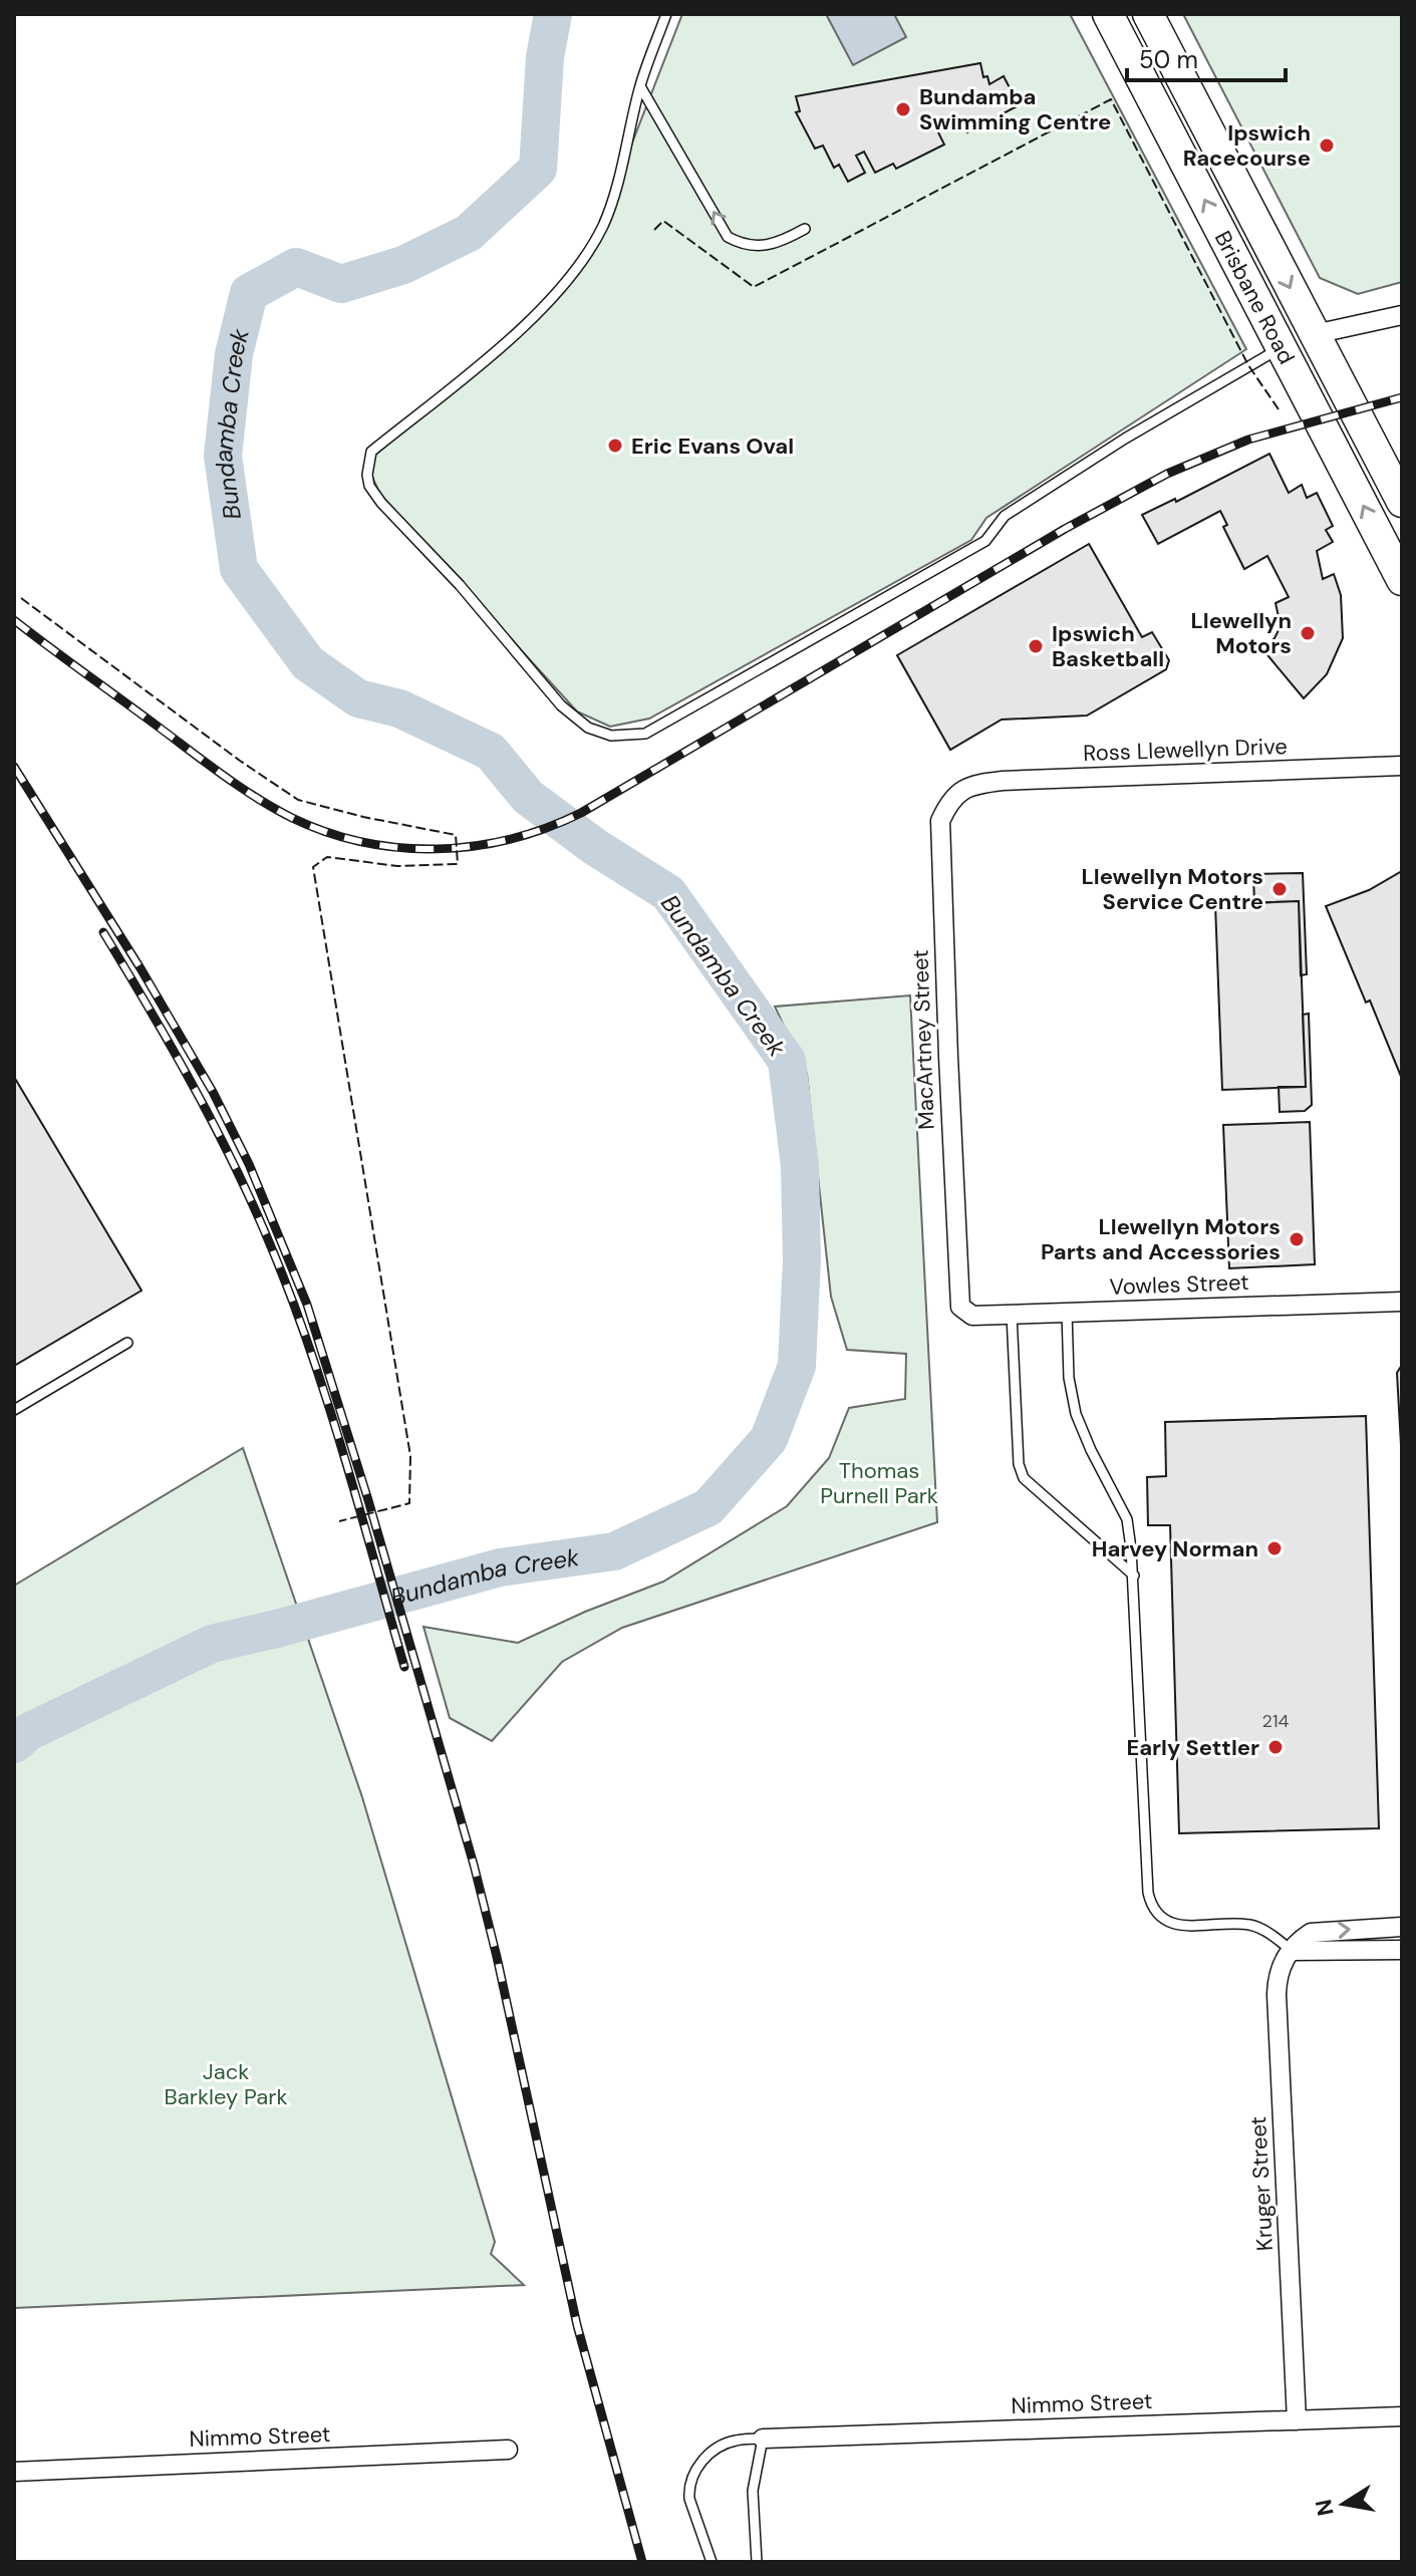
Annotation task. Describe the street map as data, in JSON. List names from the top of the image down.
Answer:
{
  "streets": {
    "main road": ["Brisbane Road"],
    "street": [
      "Ross Llewellyn Drive",
      "MacArtney Street",
      "Vowles Street",
      "Kruger Street",
      "Nimmo Street"
    ]
  },
  "crossings": [
    ["Ross Llewellyn Drive", "MacArtney Street"],
    ["MacArtney Street", "Vowles Street"],
    ["Kruger Street", "Nimmo Street"]
  ],
  "water": ["Bundamba Creek"],
  "parks": ["Thomas Purnell Park", "Jack Barkley Park"],
  "places": [
    "Bundamba Swimming Centre",
    "Ipswich Racecourse",
    "Eric Evans Oval",
    "Llewellyn Motors",
    "Ipswich Basketball",
    "Llewellyn Motors Service Centre",
    "Llewellyn Motors Parts and Accessories",
    "Harvey Norman",
    "Early Settler"
  ],
  "house_numbers": ["214"],
  "scale_bar": "50 m",
  "north": "left"
}
